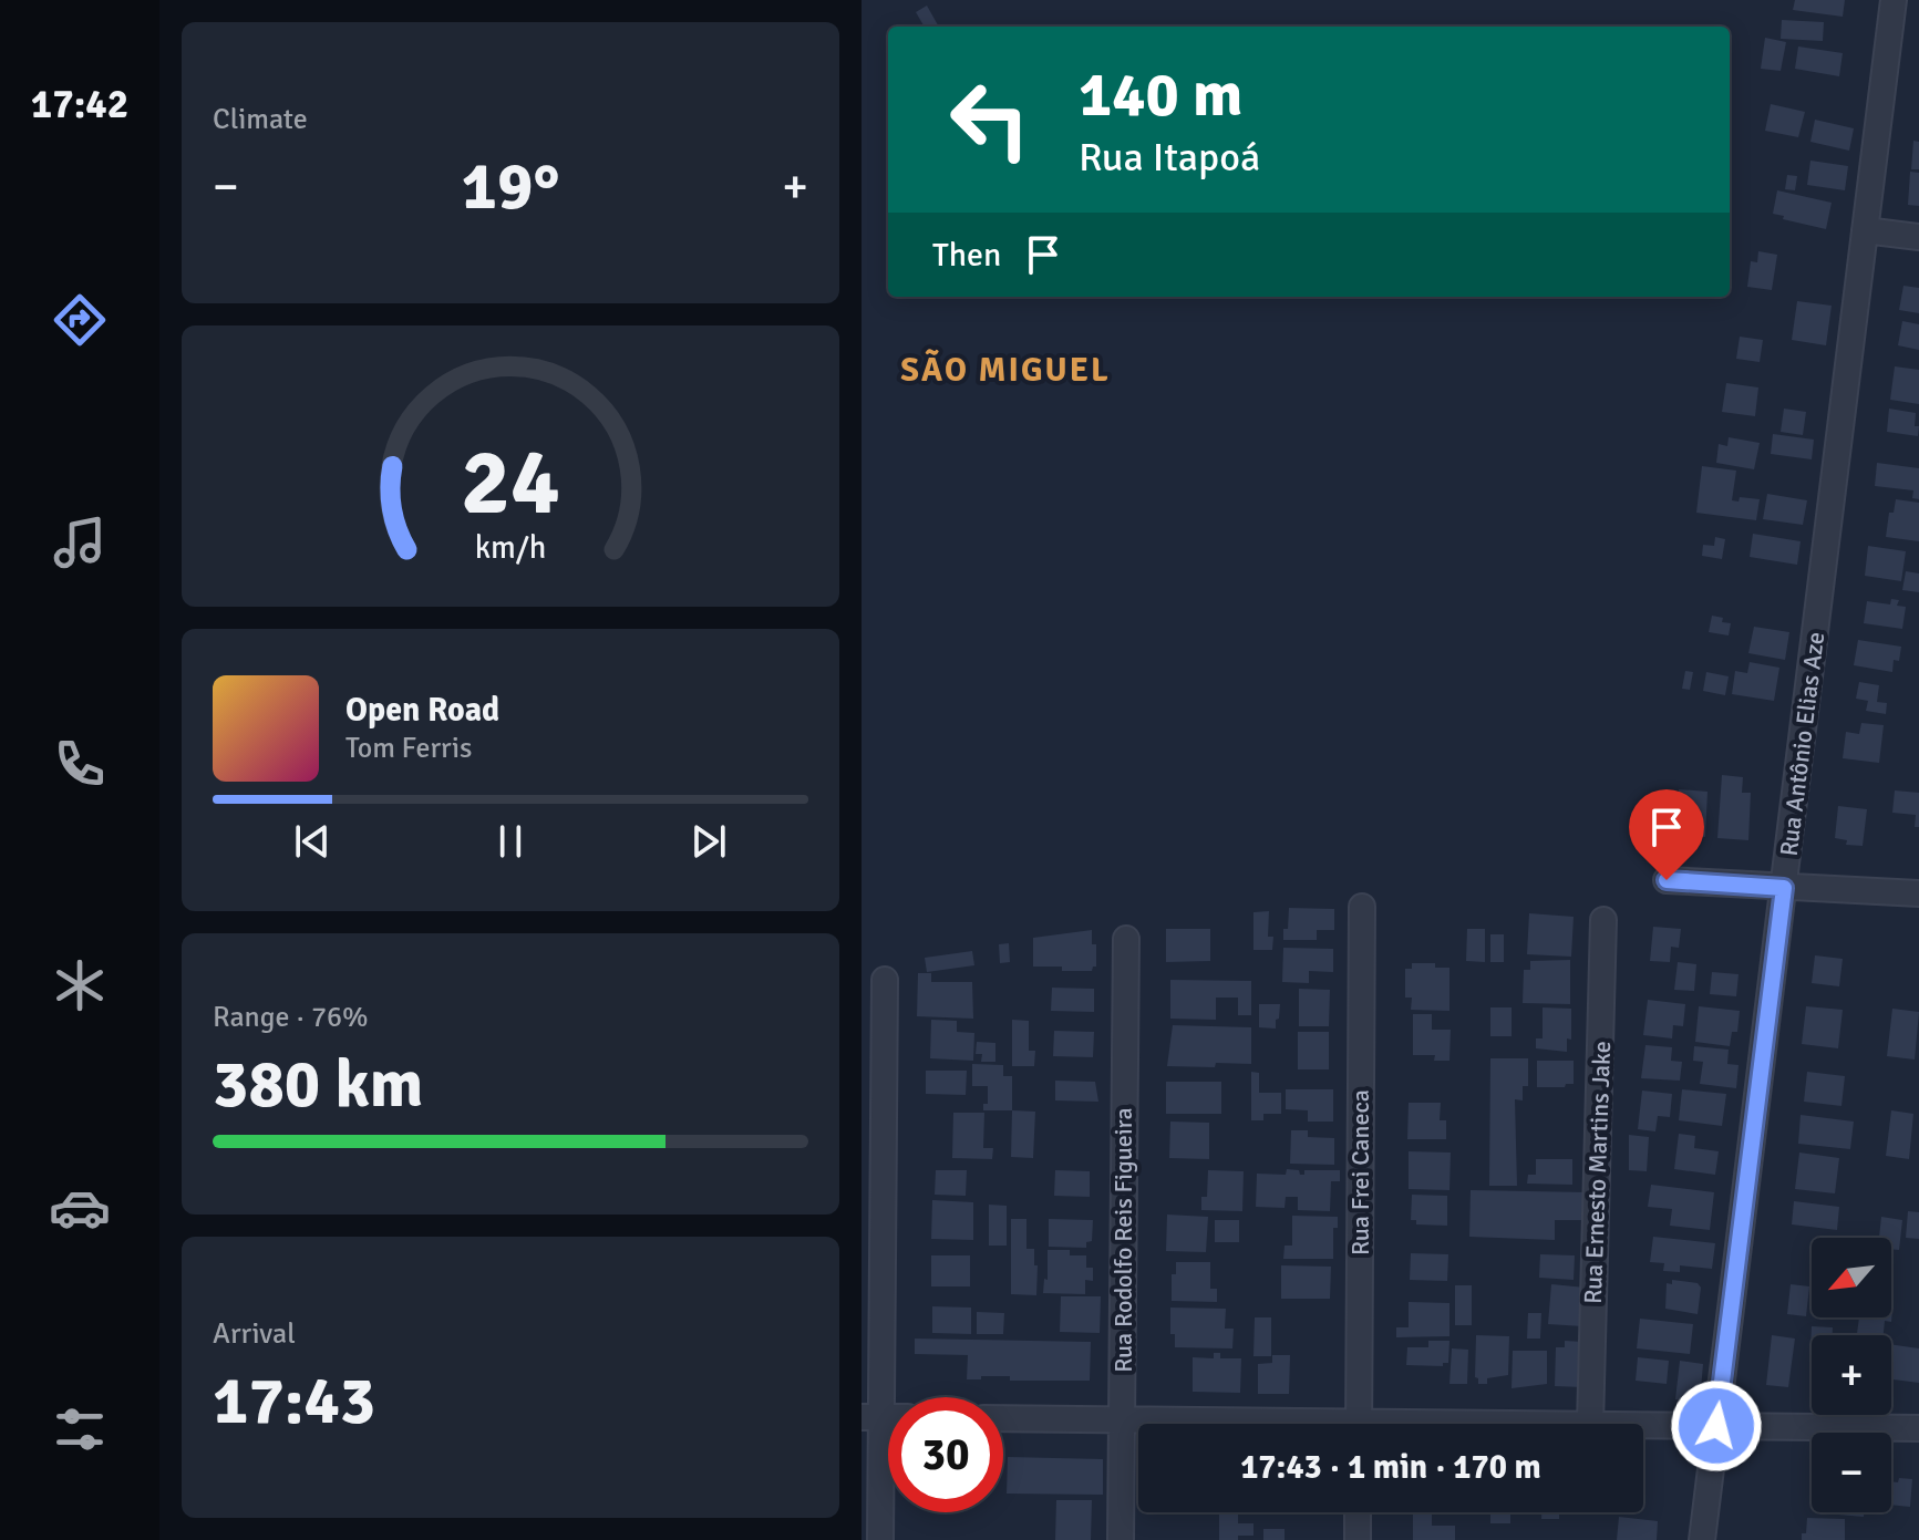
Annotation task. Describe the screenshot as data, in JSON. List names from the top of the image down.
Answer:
{
  "streets": {
    "street": [
      "Rua Antônio Elias Aze",
      "Rua Frei Caneca",
      "Rua Ernesto Martins Jake",
      "Rua Rodolfo Reis Figueira"
    ]
  },
  "districts": ["SÃO MIGUEL"],
  "north": "bottom left",
  "page": {
    "tabs": "17:42",
    "tile": [
      "Climate",
      ["Range · 76%", "380 km"],
      ["Arrival", "17:43"]
    ],
    "turn": ["140 m", "Rua Itapoá"],
    "heat": ["−", "19°", "+"],
    "then": "Then",
    "song": ["Open Road", "Tom Ferris"],
    "map_buttons": ["+", "−"],
    "limit": "30",
    "trip": "17:43 · 1 min · 170 m",
    "gauge": ["24", "km/h"]
  }
}
